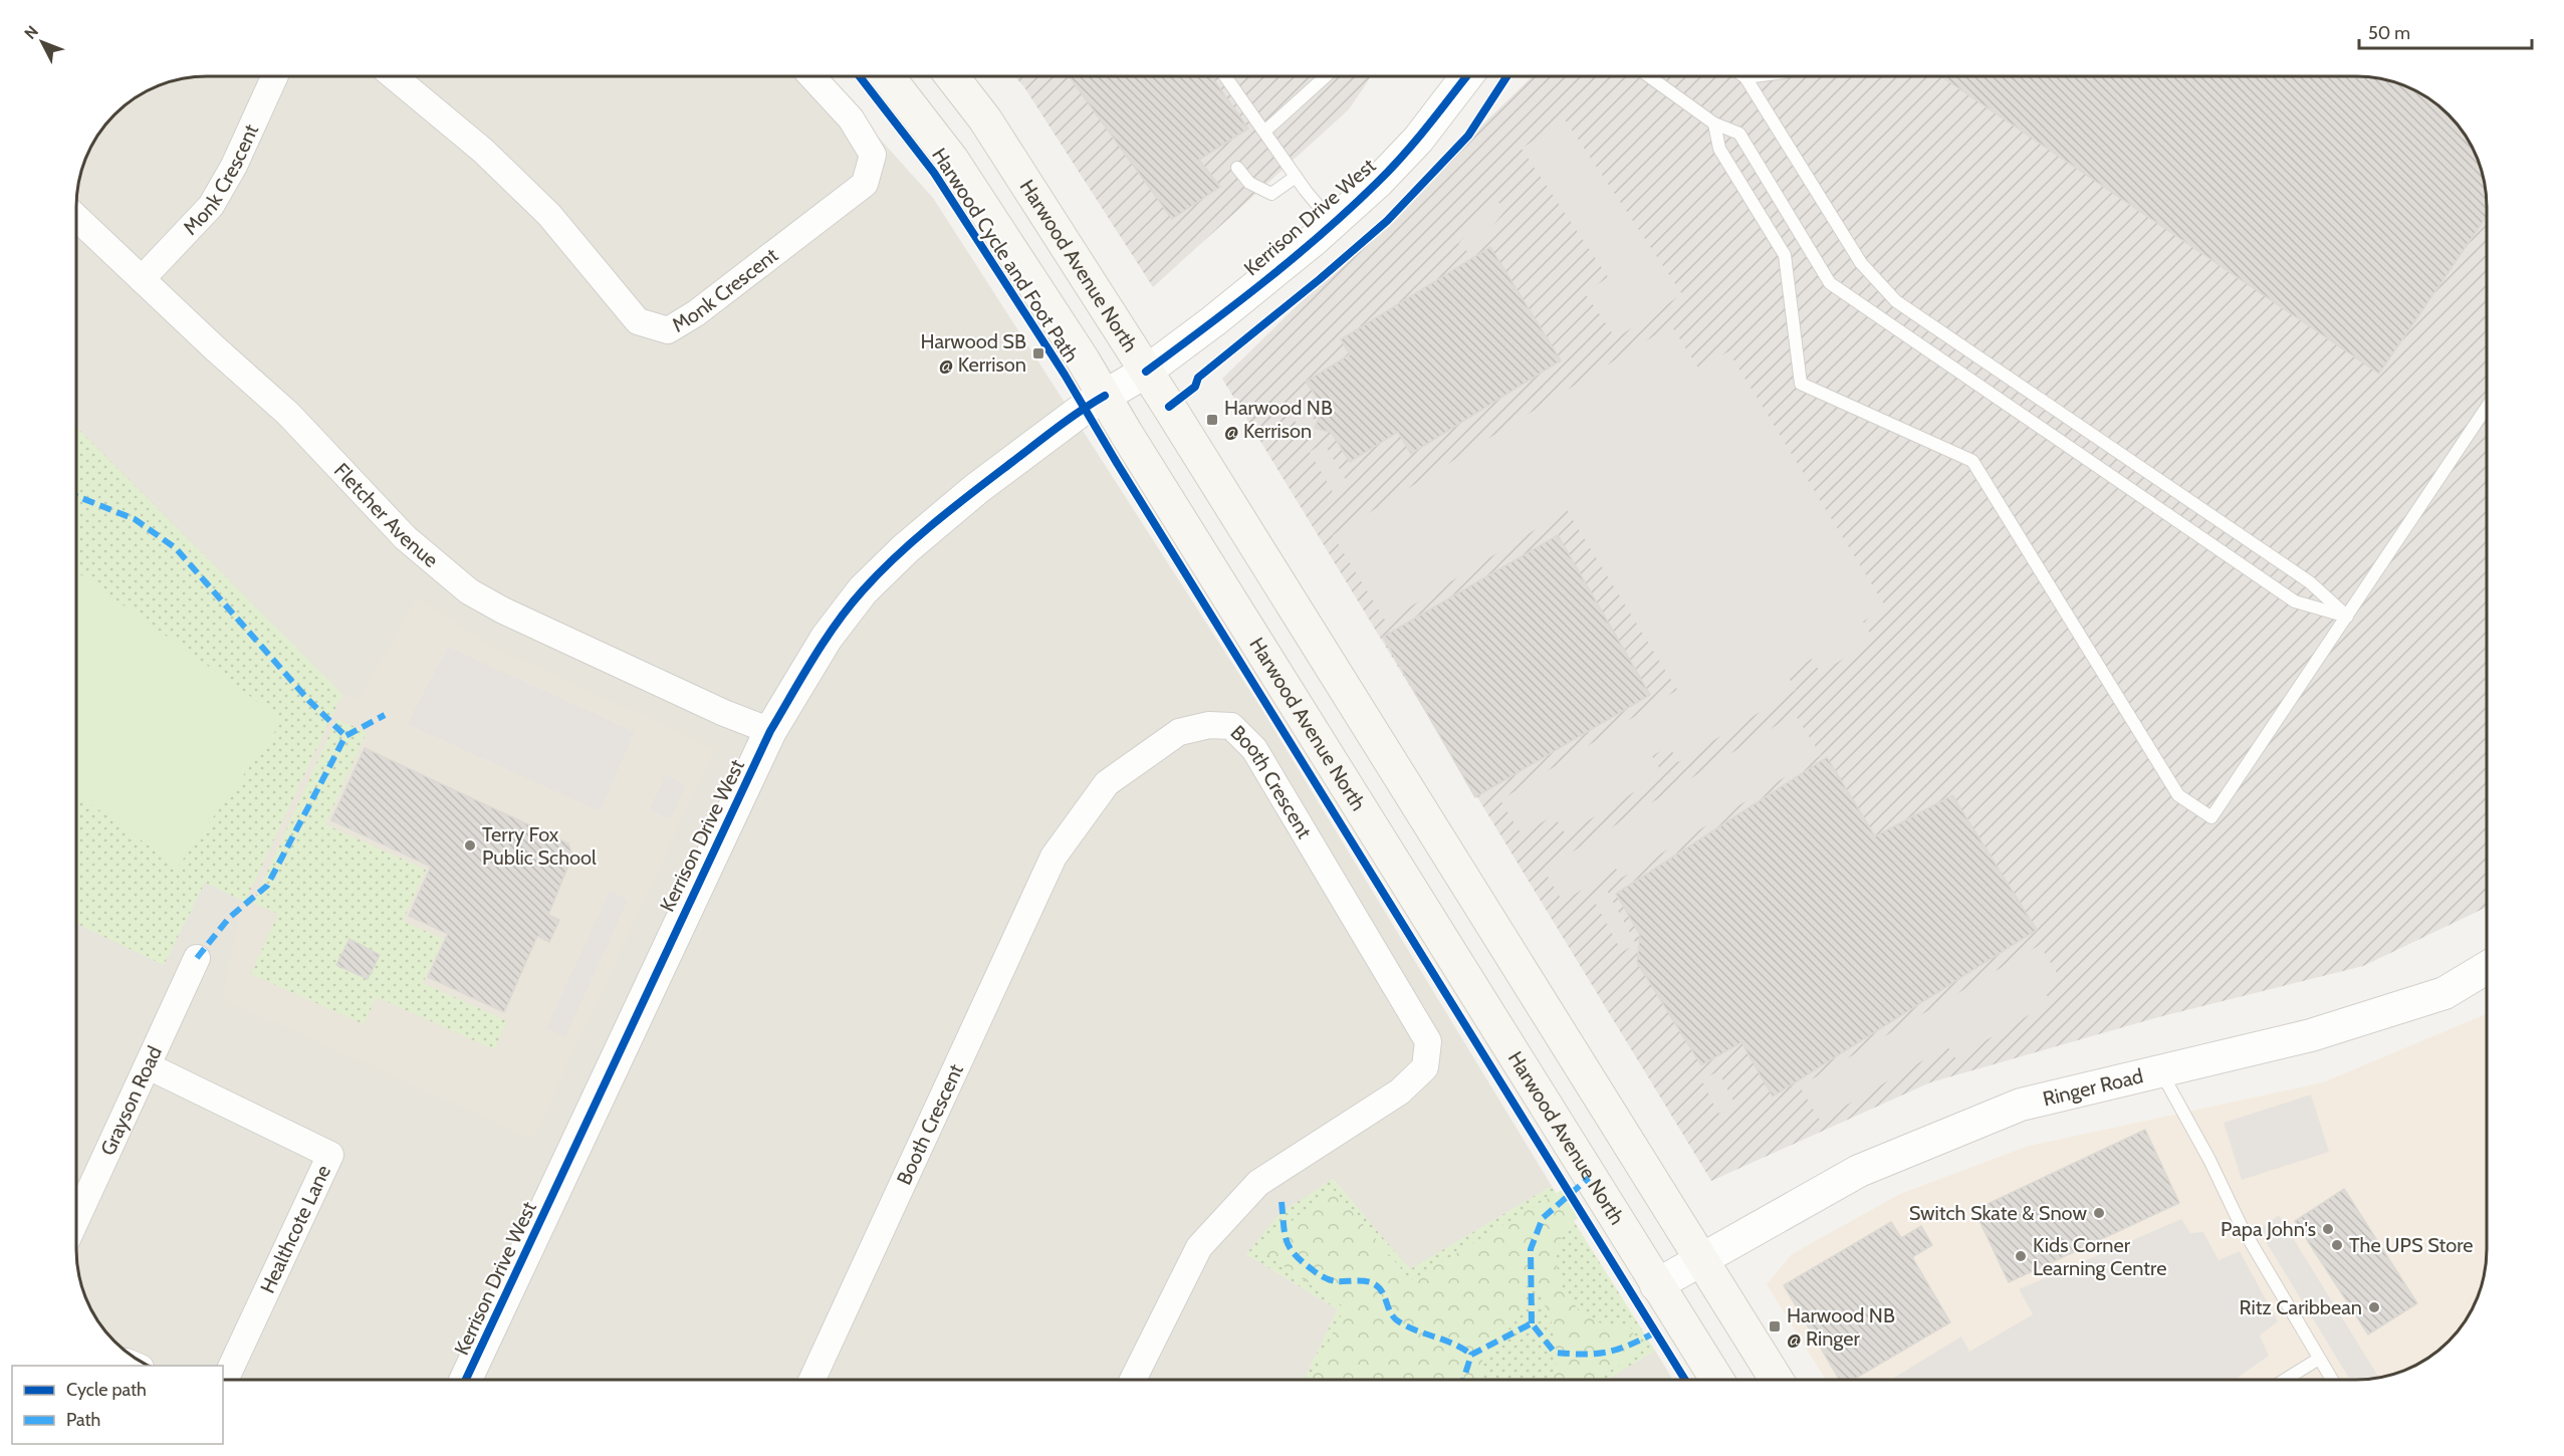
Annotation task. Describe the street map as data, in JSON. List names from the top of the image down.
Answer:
{
  "streets": {
    "main road": ["Harwood Avenue North"],
    "street": [
      "Monk Crescent",
      "Kerrison Drive West",
      "Fletcher Avenue",
      "Booth Crescent",
      "Ringer Road",
      "Grayson Road",
      "Healthcote Lane"
    ],
    "cycle path": ["Harwood Cycle and Foot Path"]
  },
  "crossings": [
    ["Monk Crescent", "Fletcher Avenue"],
    ["Kerrison Drive West", "Harwood Avenue North"],
    ["Kerrison Drive West", "Fletcher Avenue"],
    ["Harwood Avenue North", "Ringer Road"],
    ["Grayson Road", "Healthcote Lane"]
  ],
  "places": {
    "transit": ["Harwood SB @ Kerrison", "Harwood NB @ Kerrison", "Harwood NB @ Ringer"],
    "other": [
      "Terry Fox Public School",
      "Switch Skate & Snow",
      "Papa John's",
      "The UPS Store",
      "Kids Corner Learning Centre",
      "Ritz Caribbean"
    ]
  },
  "legend": ["Cycle path", "Path"],
  "scale_bar": "50 m",
  "north": "top left"
}
